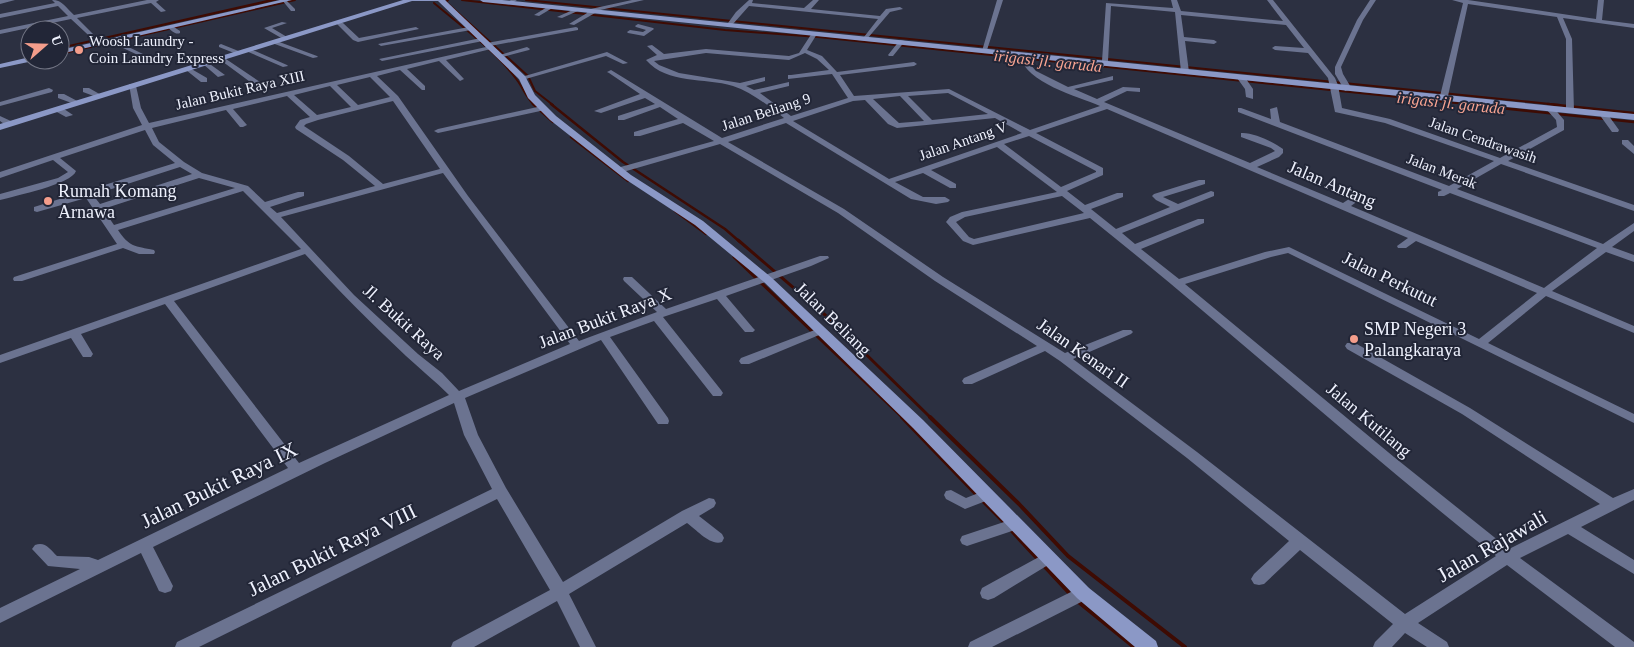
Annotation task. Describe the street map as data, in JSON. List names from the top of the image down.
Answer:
{
  "streets": {
    "main road": ["Jalan Beliang"],
    "street": [
      "Jalan Bukit Raya XIII",
      "Jalan Beliang 9",
      "Jalan Cendrawasih",
      "Jalan Antang V",
      "Jalan Merak",
      "Jalan Antang",
      "Jalan Perkutut",
      "Jalan Bukit Raya X",
      "Jl. Bukit Raya",
      "Jalan Kenari II",
      "Jalan Kutilang",
      "Jalan Bukit Raya IX",
      "Jalan Rajawali",
      "Jalan Bukit Raya VIII"
    ]
  },
  "crossings": [
    ["Jalan Bukit Raya XIII", "Jalan Beliang"],
    ["Jalan Beliang 9", "Jalan Beliang"],
    ["Jalan Beliang 9", "Jalan Kenari II"],
    ["Jalan Antang V", "Jalan Antang"],
    ["Jalan Antang V", "Jalan Kutilang"],
    ["Jalan Perkutut", "Jalan Kutilang"],
    ["Jalan Bukit Raya X", "Jalan Beliang"],
    ["Jalan Bukit Raya X", "Jl. Bukit Raya"],
    ["Jalan Bukit Raya X", "Jalan Bukit Raya IX"],
    ["Jl. Bukit Raya", "Jalan Bukit Raya IX"],
    ["Jl. Bukit Raya", "Jalan Bukit Raya VIII"],
    ["Jalan Kenari II", "Jalan Rajawali"],
    ["Jalan Kutilang", "Jalan Rajawali"]
  ],
  "water": ["irigasi jl. garuda"],
  "places": ["Woosh Laundry - Coin Laundry Express", "Rumah Komang Arnawa", "SMP Negeri 3 Palangkaraya"],
  "north": "right"
}
